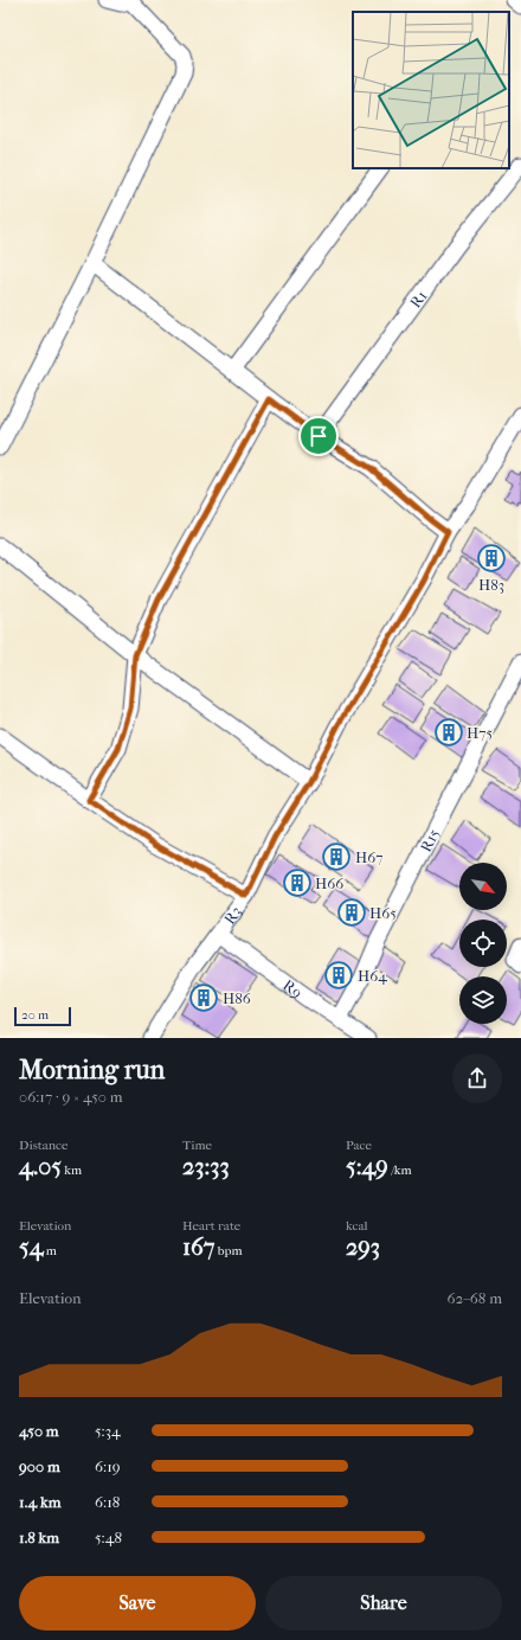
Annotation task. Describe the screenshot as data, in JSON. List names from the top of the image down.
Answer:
{
  "streets": {
    "street": [
      "R1",
      "R15",
      "R3",
      "R9"
    ]
  },
  "crossings": [
    ["R15", "R9"],
    ["R3", "R9"]
  ],
  "places": {
    "building": [
      "H83",
      "H75",
      "H67",
      "H66",
      "H65",
      "H64",
      "H86"
    ]
  },
  "scale_bar": "20 m",
  "north": "bottom right",
  "page": {
    "scale": "20 m",
    "heading": ["Morning run", "06:17 · 9 × 450 m"],
    "stats": [
      ["Distance", "4.05 km"],
      ["Time", "23:33"],
      ["Pace", "5:49 /km"],
      ["Elevation", "54 m"],
      ["Heart rate", "167 bpm"],
      ["kcal", "293"]
    ],
    "chart": ["Elevation", "62–68 m"],
    "list": [
      {
        "name": "450 m",
        "note": "5:34"
      },
      {
        "name": "900 m",
        "note": "6:19"
      },
      {
        "name": "1.4 km",
        "note": "6:18"
      },
      {
        "name": "1.8 km",
        "note": "5:48"
      }
    ],
    "buttons": ["Save", "Share"]
  }
}
